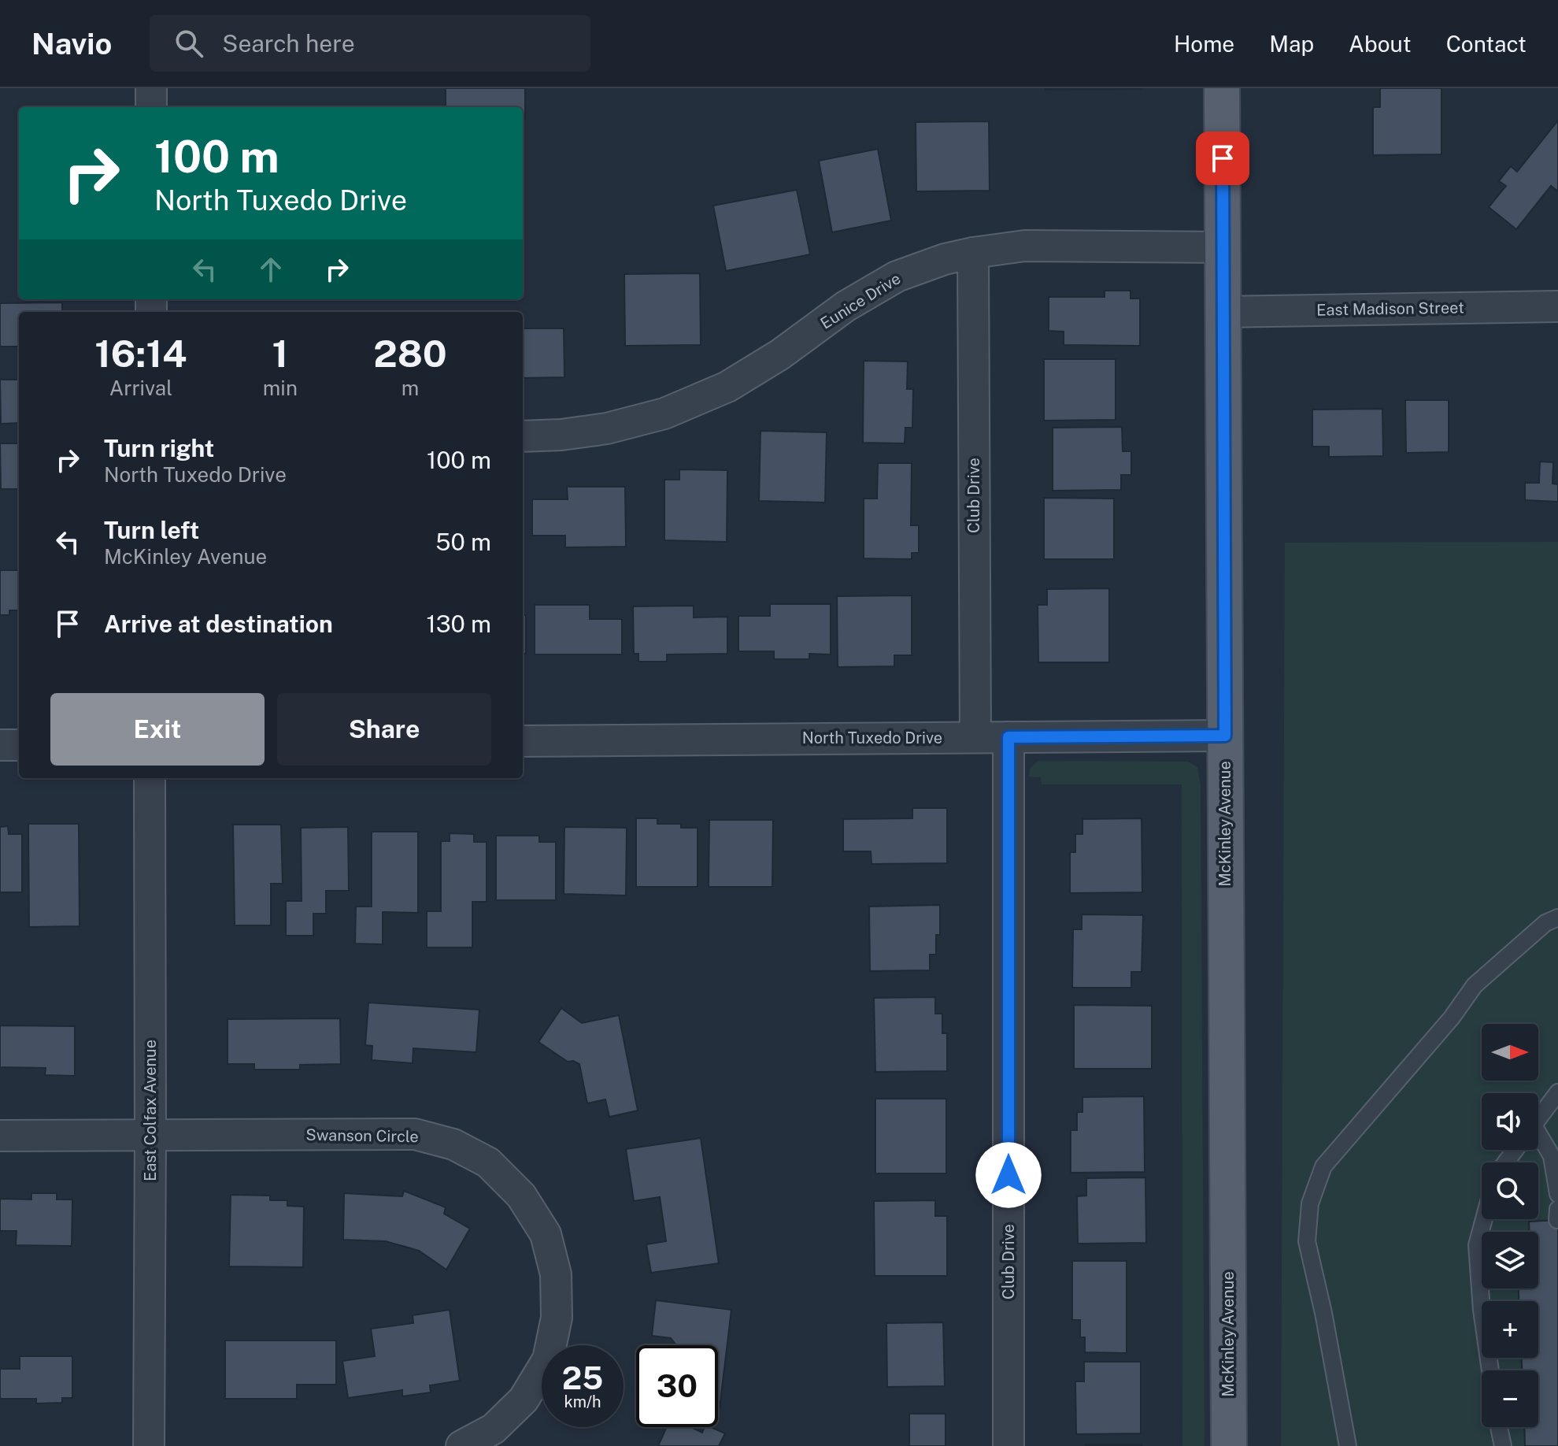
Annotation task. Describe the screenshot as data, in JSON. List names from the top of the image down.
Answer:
{
  "streets": {
    "main road": ["McKinley Avenue"],
    "street": [
      "Eunice Drive",
      "East Madison Street",
      "Club Drive",
      "North Tuxedo Drive",
      "East Colfax Avenue",
      "Swanson Circle"
    ]
  },
  "crossings": [
    ["Eunice Drive", "Club Drive"],
    ["Eunice Drive", "McKinley Avenue"],
    ["East Madison Street", "McKinley Avenue"],
    ["Club Drive", "North Tuxedo Drive"],
    ["North Tuxedo Drive", "McKinley Avenue"],
    ["East Colfax Avenue", "Swanson Circle"]
  ],
  "north": "right",
  "page": {
    "header": "Navio",
    "search": "Search here",
    "nav": [
      "Home",
      "Map",
      "About",
      "Contact"
    ],
    "turn": ["100 m", "North Tuxedo Drive"],
    "eta": [
      "16:14",
      "Arrival",
      "1",
      "min",
      "280",
      "m"
    ],
    "list": [
      {
        "name": "Turn right",
        "note": "North Tuxedo Drive",
        "value": "100 m"
      },
      {
        "name": "Turn left",
        "note": "McKinley Avenue",
        "value": "50 m"
      },
      {
        "name": "Arrive at destination",
        "value": "130 m"
      }
    ],
    "buttons": ["Exit", "Share"],
    "map_buttons": ["+", "−"],
    "speed": "25 km/h",
    "limit": "30"
  }
}
